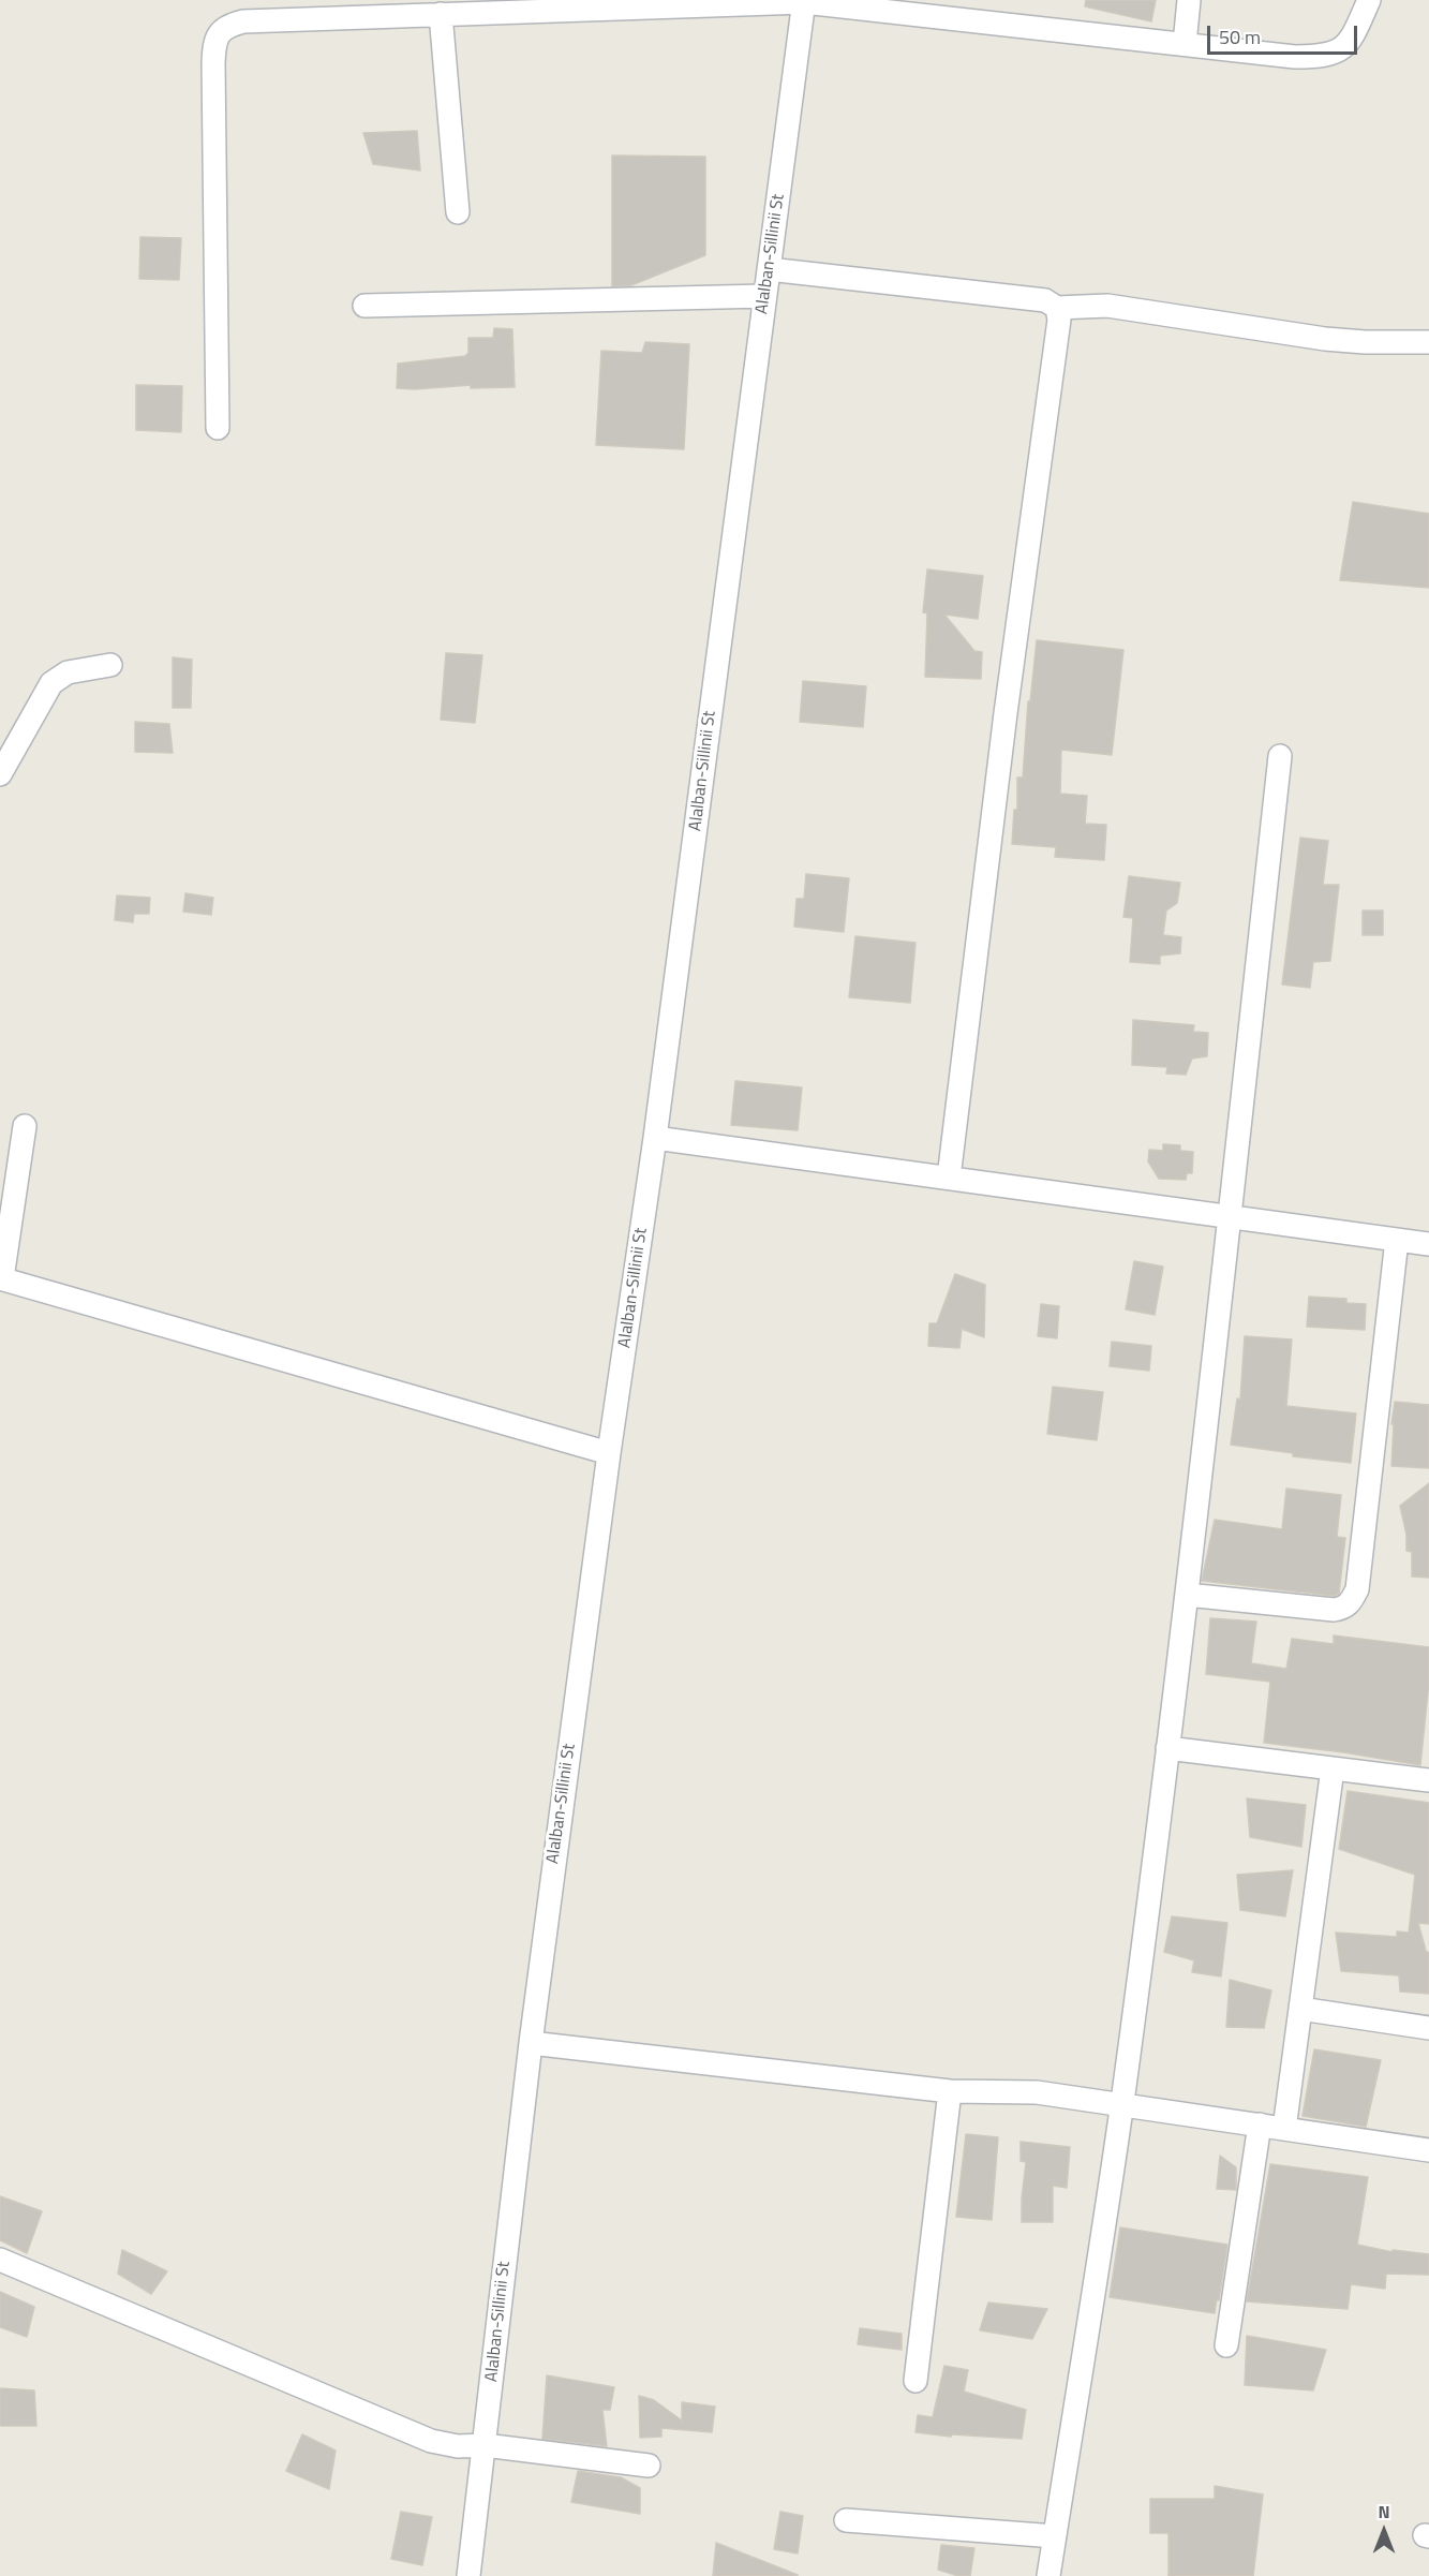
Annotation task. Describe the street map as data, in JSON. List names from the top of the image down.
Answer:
{
  "streets": {
    "street": ["Alalban-Sillinii St"]
  },
  "scale_bar": "50 m",
  "north": "top"
}
